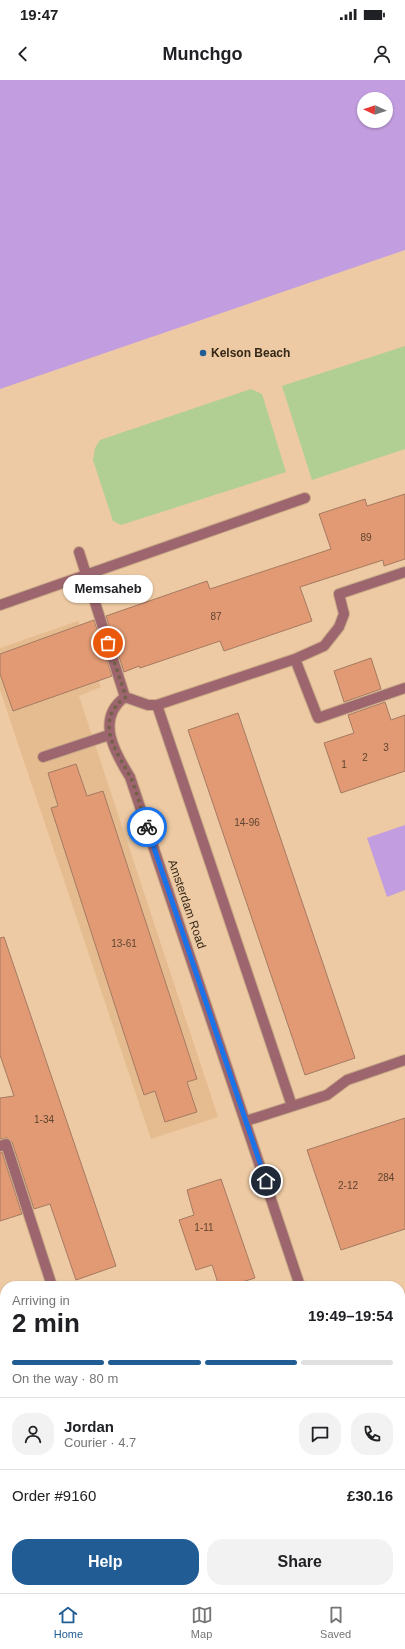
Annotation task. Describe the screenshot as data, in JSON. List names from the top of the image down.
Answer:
{
  "streets": {
    "street": ["Amsterdam Road"]
  },
  "places": ["Kelson Beach", "Memsaheb"],
  "house_numbers": [
    "89",
    "87",
    "3",
    "2",
    "1",
    "14-96",
    "13-61",
    "1-34",
    "284",
    "2-12",
    "1-11"
  ],
  "north": "left",
  "page": {
    "status": "19:47",
    "header": "Munchgo",
    "bubble": "Memsaheb",
    "heading": ["2 min", "Arriving in", "19:49–19:54"],
    "panel": [
      "Jordan",
      "Courier · 4.7",
      "Order #9160",
      "£30.16"
    ],
    "bar": "On the way · 80 m",
    "buttons": ["Help", "Share"],
    "tabs": ["Home", "Map", "Saved"]
  }
}
